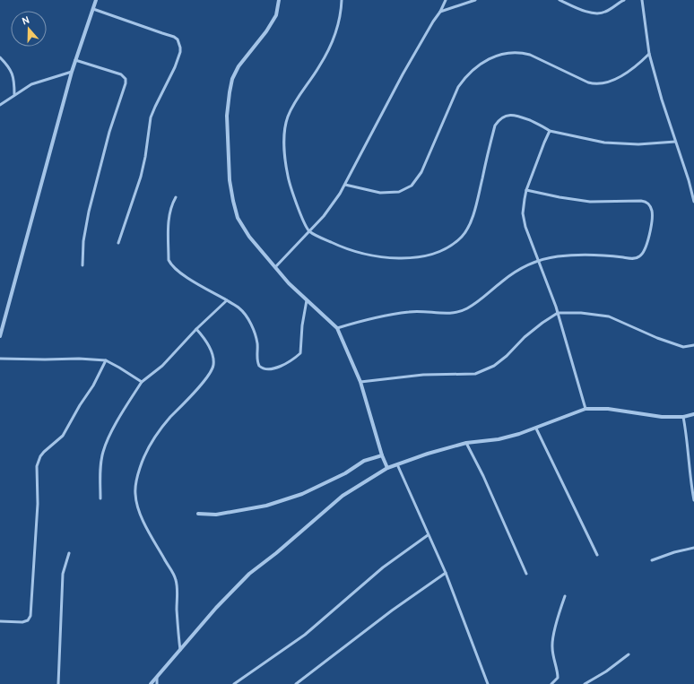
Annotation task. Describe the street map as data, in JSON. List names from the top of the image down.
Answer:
{
  "north": "top"
}
